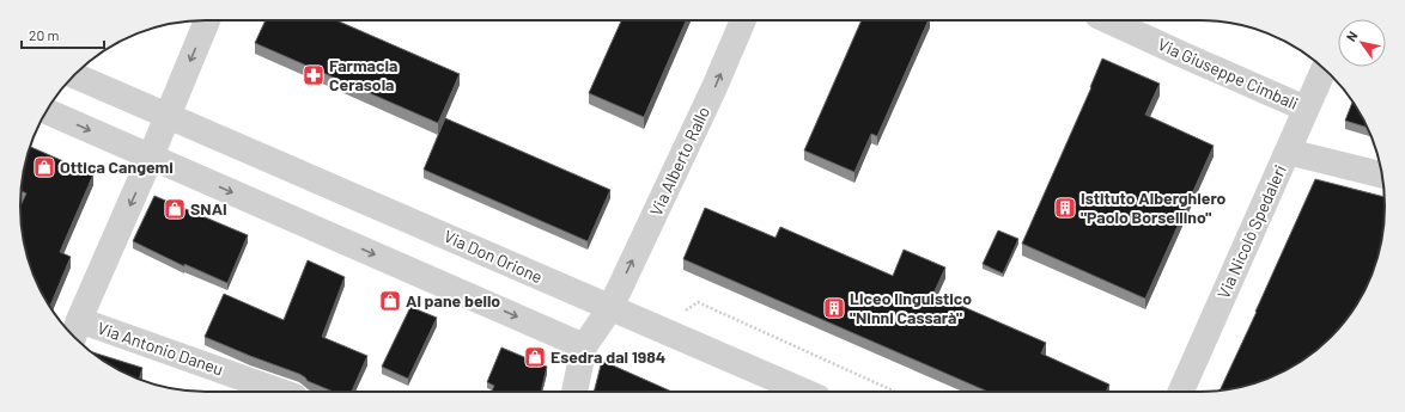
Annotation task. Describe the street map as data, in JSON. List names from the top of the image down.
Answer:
{
  "streets": {
    "street": [
      "Via Giuseppe Cimbali",
      "Via Alberto Rallo",
      "Via Nicolò Spedaleri",
      "Via Don Orione",
      "Via Antonio Daneu"
    ]
  },
  "crossings": [
    ["Via Giuseppe Cimbali", "Via Nicolò Spedaleri"],
    ["Via Alberto Rallo", "Via Don Orione"]
  ],
  "one_way": ["Via Alberto Rallo"],
  "places": {
    "pharmacy": ["Farmacia Cerasola"],
    "shop": [
      "Ottica Cangemi",
      "SNAI",
      "Al pane bello",
      "Esedra dal 1984"
    ],
    "building": ["Istituto Alberghiero \"Paolo Borsellino\"", "Liceo linguistico \"Ninni Cassarà\""]
  },
  "scale_bar": "20 m",
  "north": "top left"
}
